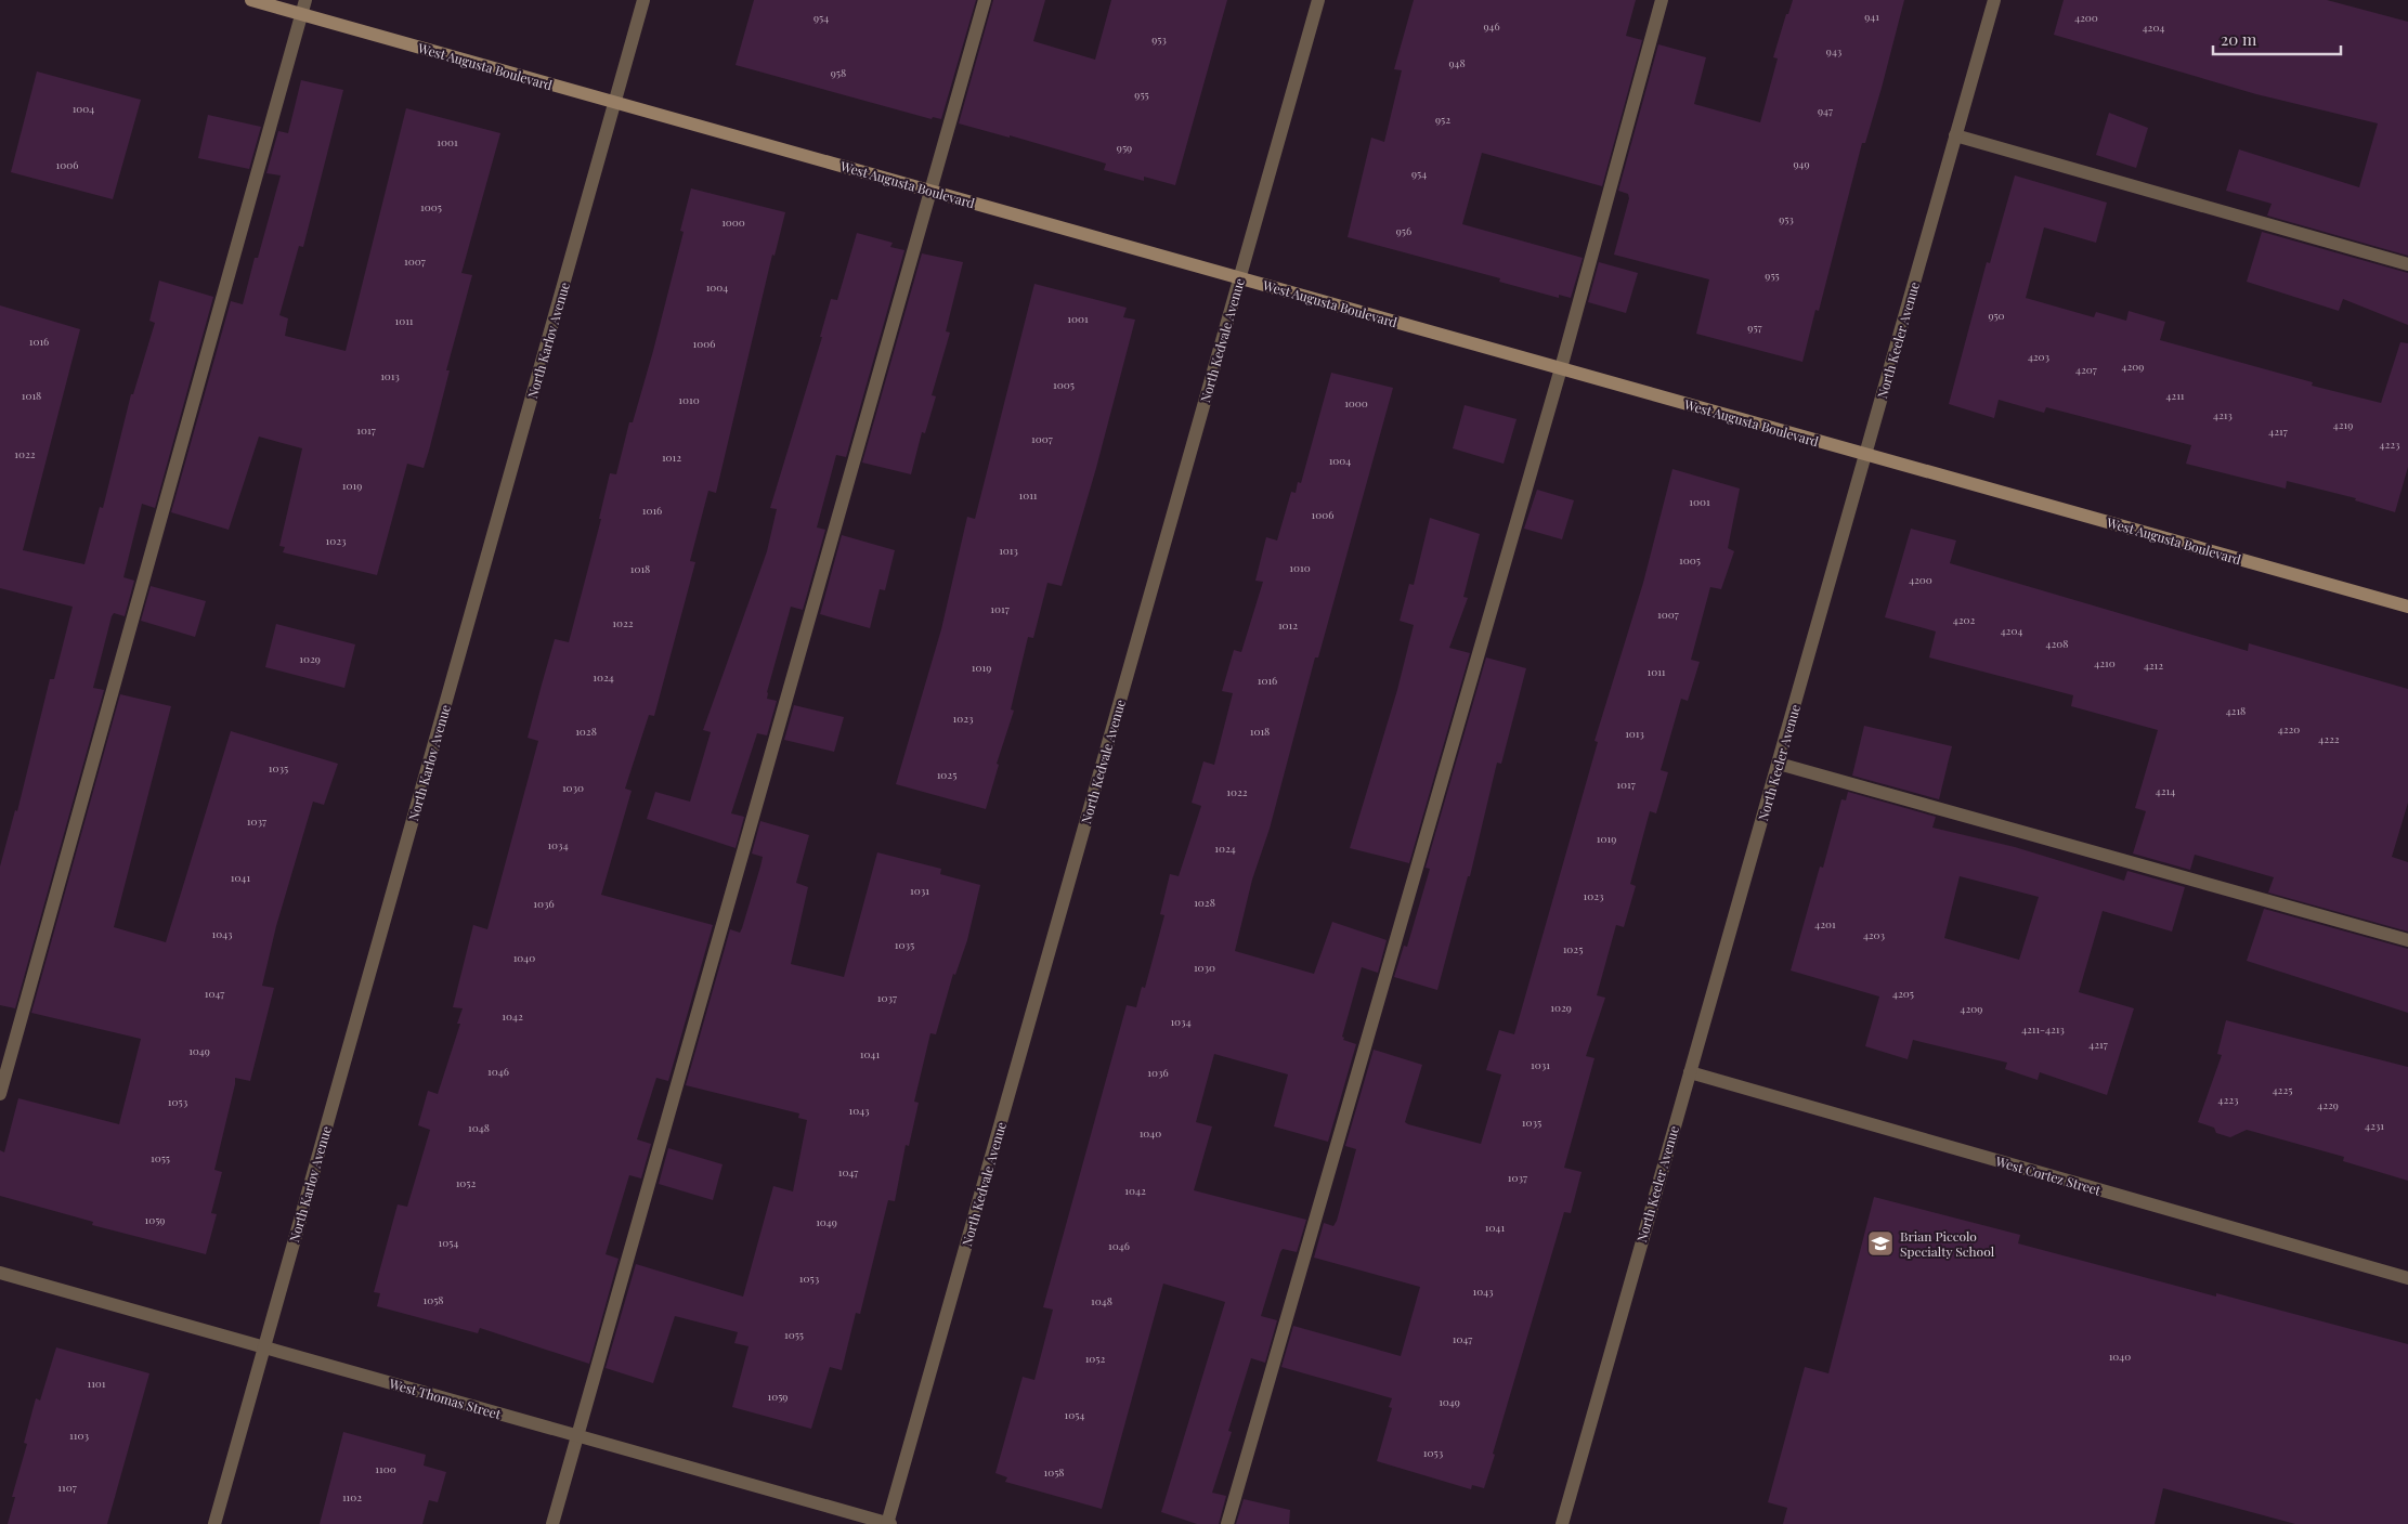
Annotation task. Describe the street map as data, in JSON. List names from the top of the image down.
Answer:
{
  "streets": {
    "street": [
      "West Augusta Boulevard",
      "North Karlov Avenue",
      "North Kedvale Avenue",
      "North Keeler Avenue",
      "West Cortez Street",
      "West Thomas Street"
    ]
  },
  "crossings": [
    ["West Augusta Boulevard", "North Karlov Avenue"],
    ["West Augusta Boulevard", "North Kedvale Avenue"],
    ["West Augusta Boulevard", "North Keeler Avenue"],
    ["North Karlov Avenue", "West Thomas Street"],
    ["North Kedvale Avenue", "West Thomas Street"],
    ["North Keeler Avenue", "West Cortez Street"]
  ],
  "places": {
    "school or university": ["Brian Piccolo Specialty School"]
  },
  "house_numbers": [
    "941",
    "954",
    "4200",
    "946",
    "4204",
    "953",
    "943",
    "948",
    "958",
    "955",
    "1004",
    "947",
    "952",
    "1001",
    "959",
    "949",
    "1006",
    "954",
    "1005",
    "953",
    "1000",
    "956",
    "1007",
    "955",
    "1004",
    "950",
    "1001",
    "1011",
    "957",
    "1016",
    "1006",
    "4203",
    "4209",
    "4207",
    "1013",
    "1005",
    "1018",
    "4211",
    "1010",
    "1000",
    "4213",
    "4219",
    "1017",
    "4217",
    "1007",
    "4223",
    "1022",
    "1012",
    "1004",
    "1019",
    "1011",
    "1001",
    "1016",
    "1006",
    "1023",
    "1013",
    "1005",
    "1010",
    "1018",
    "4200",
    "1017",
    "1007",
    "4202",
    "1022",
    "1012",
    "4204",
    "4208",
    "1029",
    "4210",
    "4212",
    "1019",
    "1011",
    "1024",
    "1016",
    "4218",
    "1023",
    "4220",
    "1028",
    "1018",
    "1013",
    "4222",
    "1035",
    "1025",
    "1017",
    "1030",
    "4214",
    "1022",
    "1037",
    "1019",
    "1034",
    "1024",
    "1041",
    "1031",
    "1023",
    "1028",
    "1036",
    "4201",
    "1043",
    "4203",
    "1035",
    "1025",
    "1040",
    "1030",
    "1047",
    "4205",
    "1037",
    "1029",
    "4209",
    "1042",
    "1034",
    "4211-4213",
    "4217",
    "1049",
    "1041",
    "1031",
    "1046",
    "1036",
    "4225",
    "4223",
    "1053",
    "4229",
    "1043",
    "1035",
    "4231",
    "1048",
    "1040",
    "1055",
    "1047",
    "1037",
    "1052",
    "1042",
    "1059",
    "1049",
    "1041",
    "1054",
    "1046",
    "1053",
    "1043",
    "1058",
    "1048",
    "1055",
    "1047",
    "1040",
    "1052",
    "1101",
    "1059",
    "1049",
    "1054",
    "1103",
    "1053",
    "1100",
    "1058",
    "1107",
    "1102"
  ],
  "scale_bar": "20 m"
}
